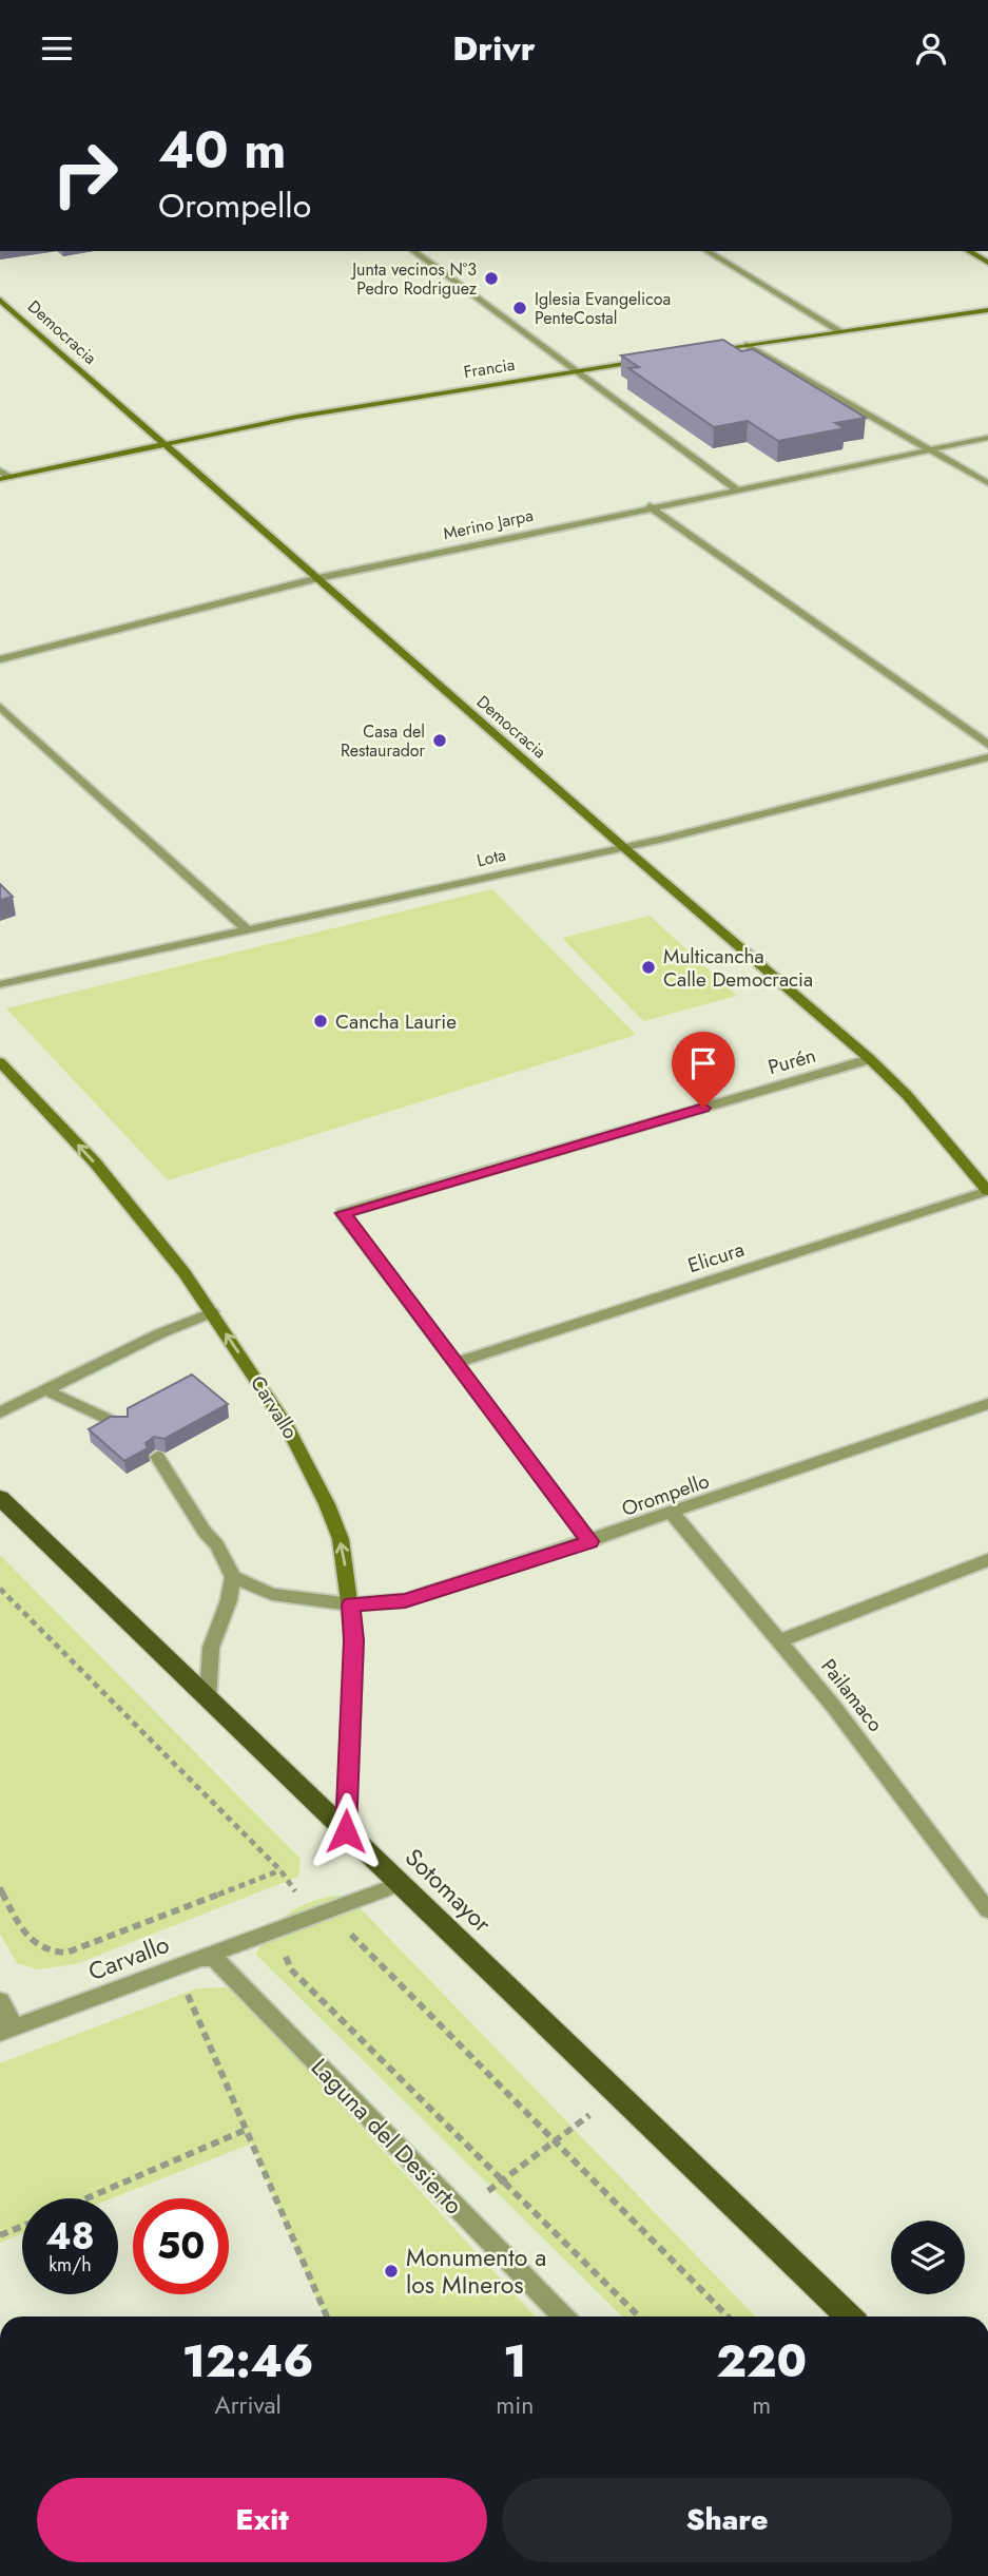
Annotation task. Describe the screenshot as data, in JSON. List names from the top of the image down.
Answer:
{
  "streets": {
    "main road": ["Sotomayor"],
    "street": [
      "Democracia",
      "Francia",
      "Merino Jarpa",
      "Lota",
      "Purén",
      "Elicura",
      "Carvallo",
      "Orompello",
      "Pailamaco",
      "Laguna del Desierto"
    ]
  },
  "crossings": [
    ["Democracia", "Francia"],
    ["Democracia", "Merino Jarpa"],
    ["Democracia", "Lota"],
    ["Democracia", "Purén"],
    ["Democracia", "Elicura"],
    ["Purén", "Elicura"],
    ["Carvallo", "Orompello"],
    ["Carvallo", "Sotomayor"],
    ["Carvallo", "Laguna del Desierto"],
    ["Orompello", "Pailamaco"]
  ],
  "one_way": ["Carvallo"],
  "places": [
    "Junta vecinos N°3 Pedro Rodriguez",
    "Iglesia Evangelicoa PenteCostal",
    "Casa del Restaurador",
    "Multicancha Calle Democracia",
    "Cancha Laurie",
    "Monumento a los MIneros"
  ],
  "page": {
    "header": "Drivr",
    "turn": ["40 m", "Orompello"],
    "speed": "48 km/h",
    "limit": "50",
    "eta": [
      "12:46",
      "Arrival",
      "1",
      "min",
      "220",
      "m"
    ],
    "buttons": ["Exit", "Share"]
  }
}
